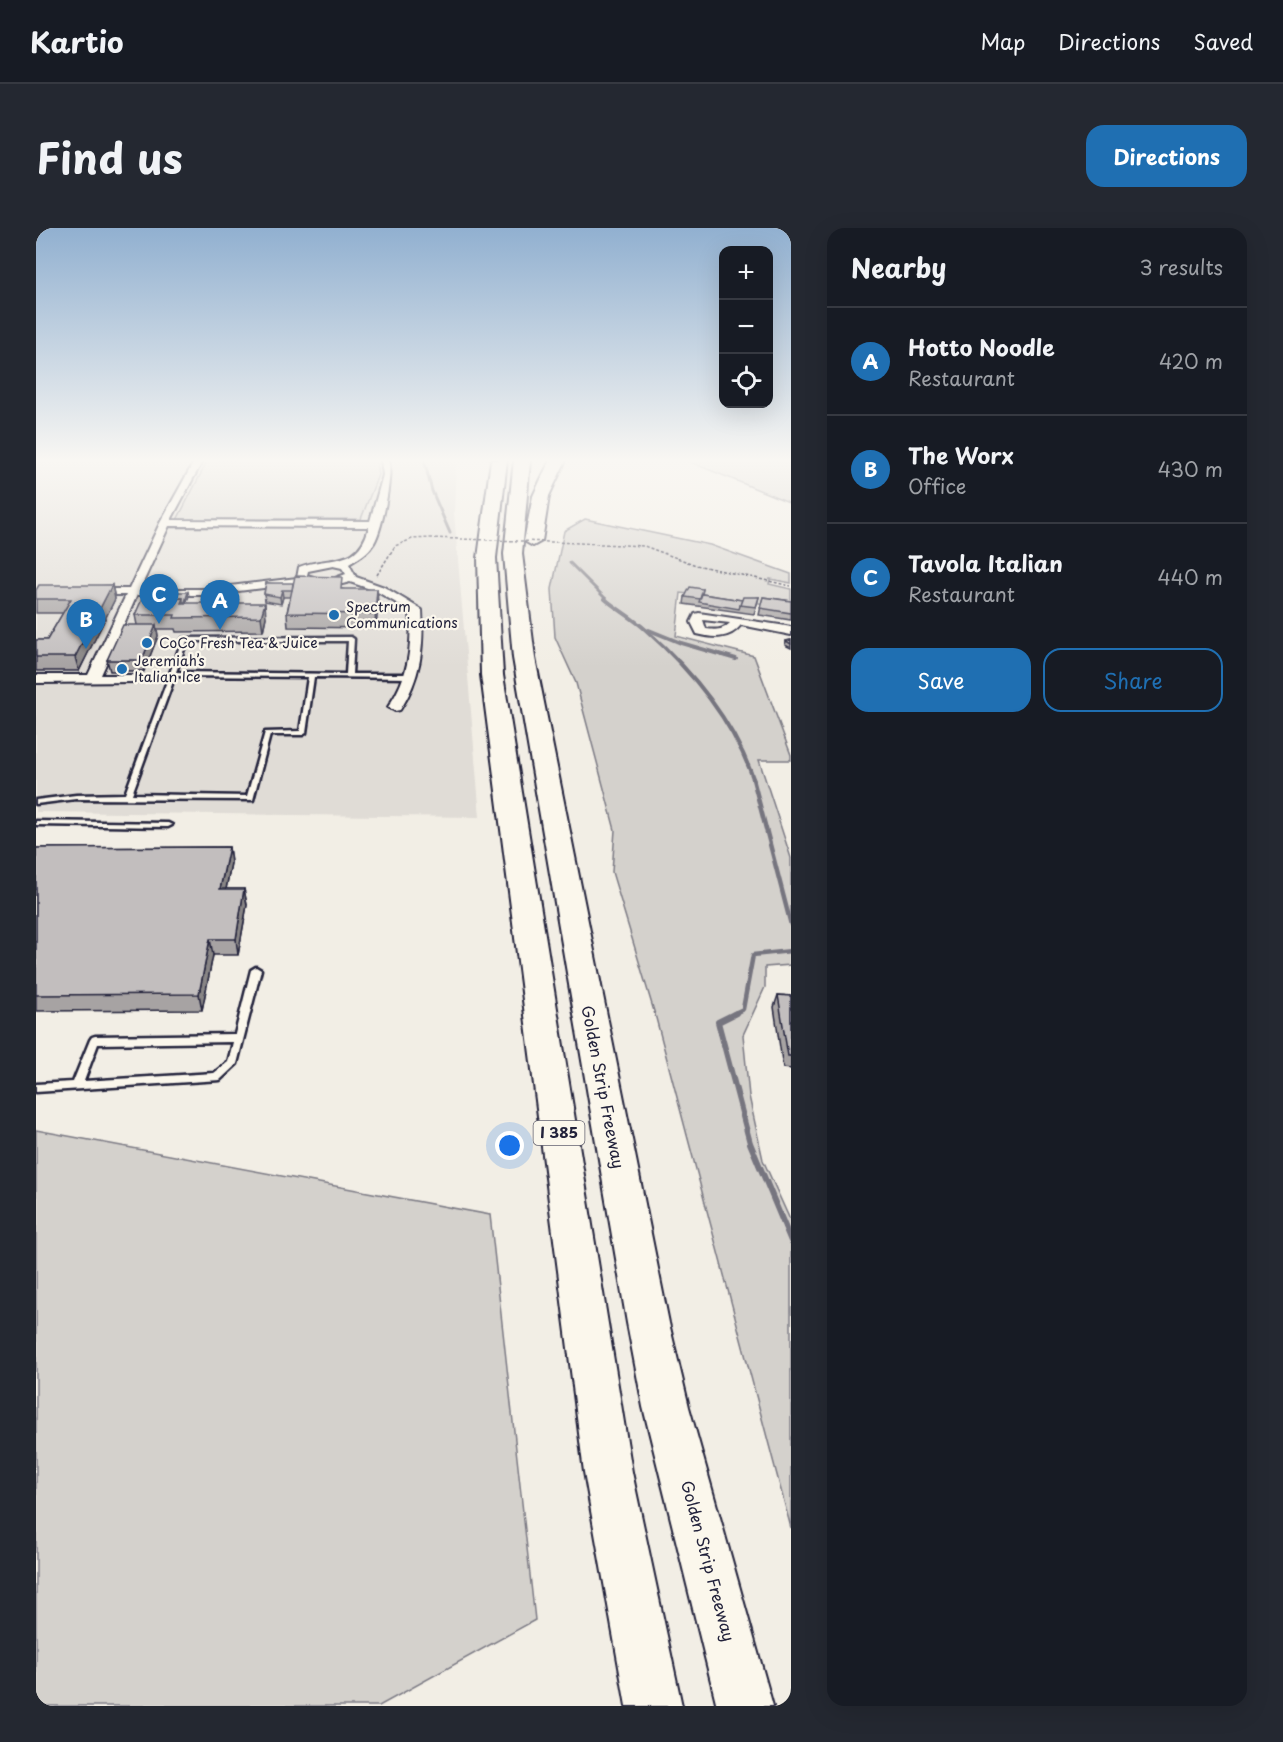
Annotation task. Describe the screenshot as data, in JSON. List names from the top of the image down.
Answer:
{
  "streets": {
    "highway": ["Golden Strip Freeway", "I 385"]
  },
  "places": ["Spectrum Communications", "CoCo Fresh Tea & Juice", "Jeremiah’s Italian Ice"],
  "page": {
    "header": "Kartio",
    "nav": ["Map", "Directions", "Saved"],
    "title": "Find us",
    "buttons": [
      "Directions",
      ["Save", "Share"]
    ],
    "heading": ["Nearby", "3 results"],
    "map_buttons": ["+", "−"],
    "list": [
      {
        "mark": "A",
        "name": "Hotto Noodle",
        "note": "Restaurant",
        "value": "420 m"
      },
      {
        "mark": "B",
        "name": "The Worx",
        "note": "Office",
        "value": "430 m"
      },
      {
        "mark": "C",
        "name": "Tavola Italian",
        "note": "Restaurant",
        "value": "440 m"
      }
    ],
    "pins": ["C", "A", "B"]
  }
}
